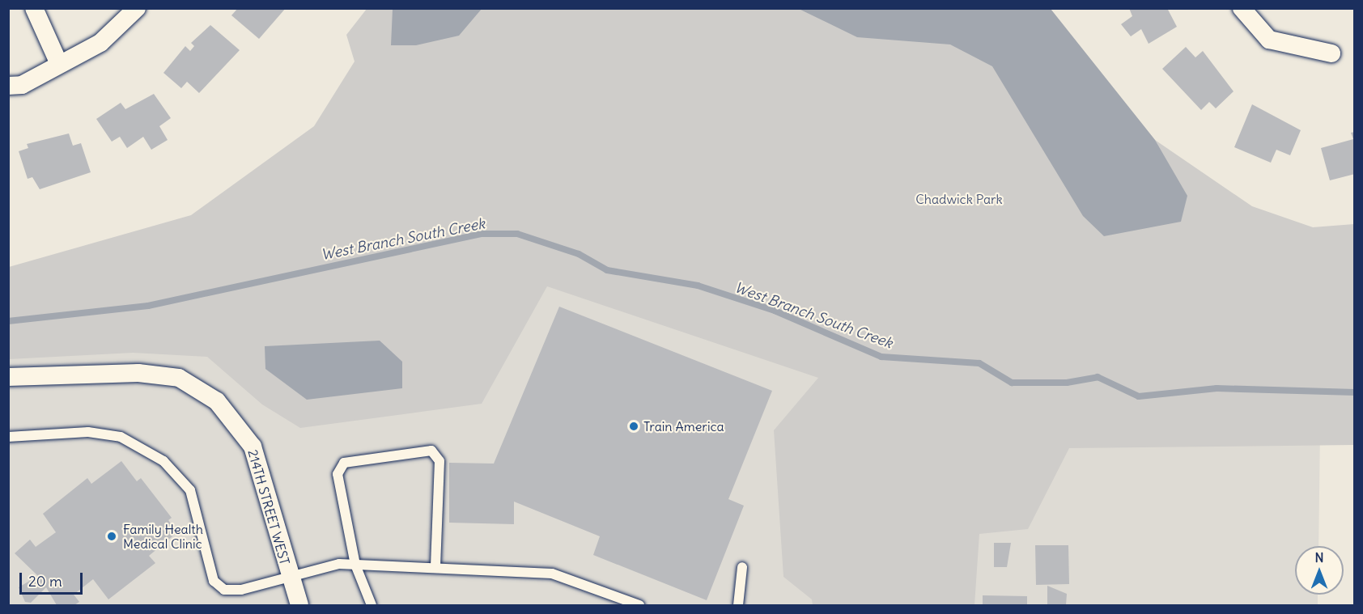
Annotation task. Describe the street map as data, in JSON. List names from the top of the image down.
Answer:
{
  "streets": {
    "street": ["214TH STREET WEST"]
  },
  "water": ["West Branch South Creek"],
  "parks": ["Chadwick Park"],
  "places": ["Train America", "Family Health Medical Clinic"],
  "scale_bar": "20 m",
  "north": "top"
}
